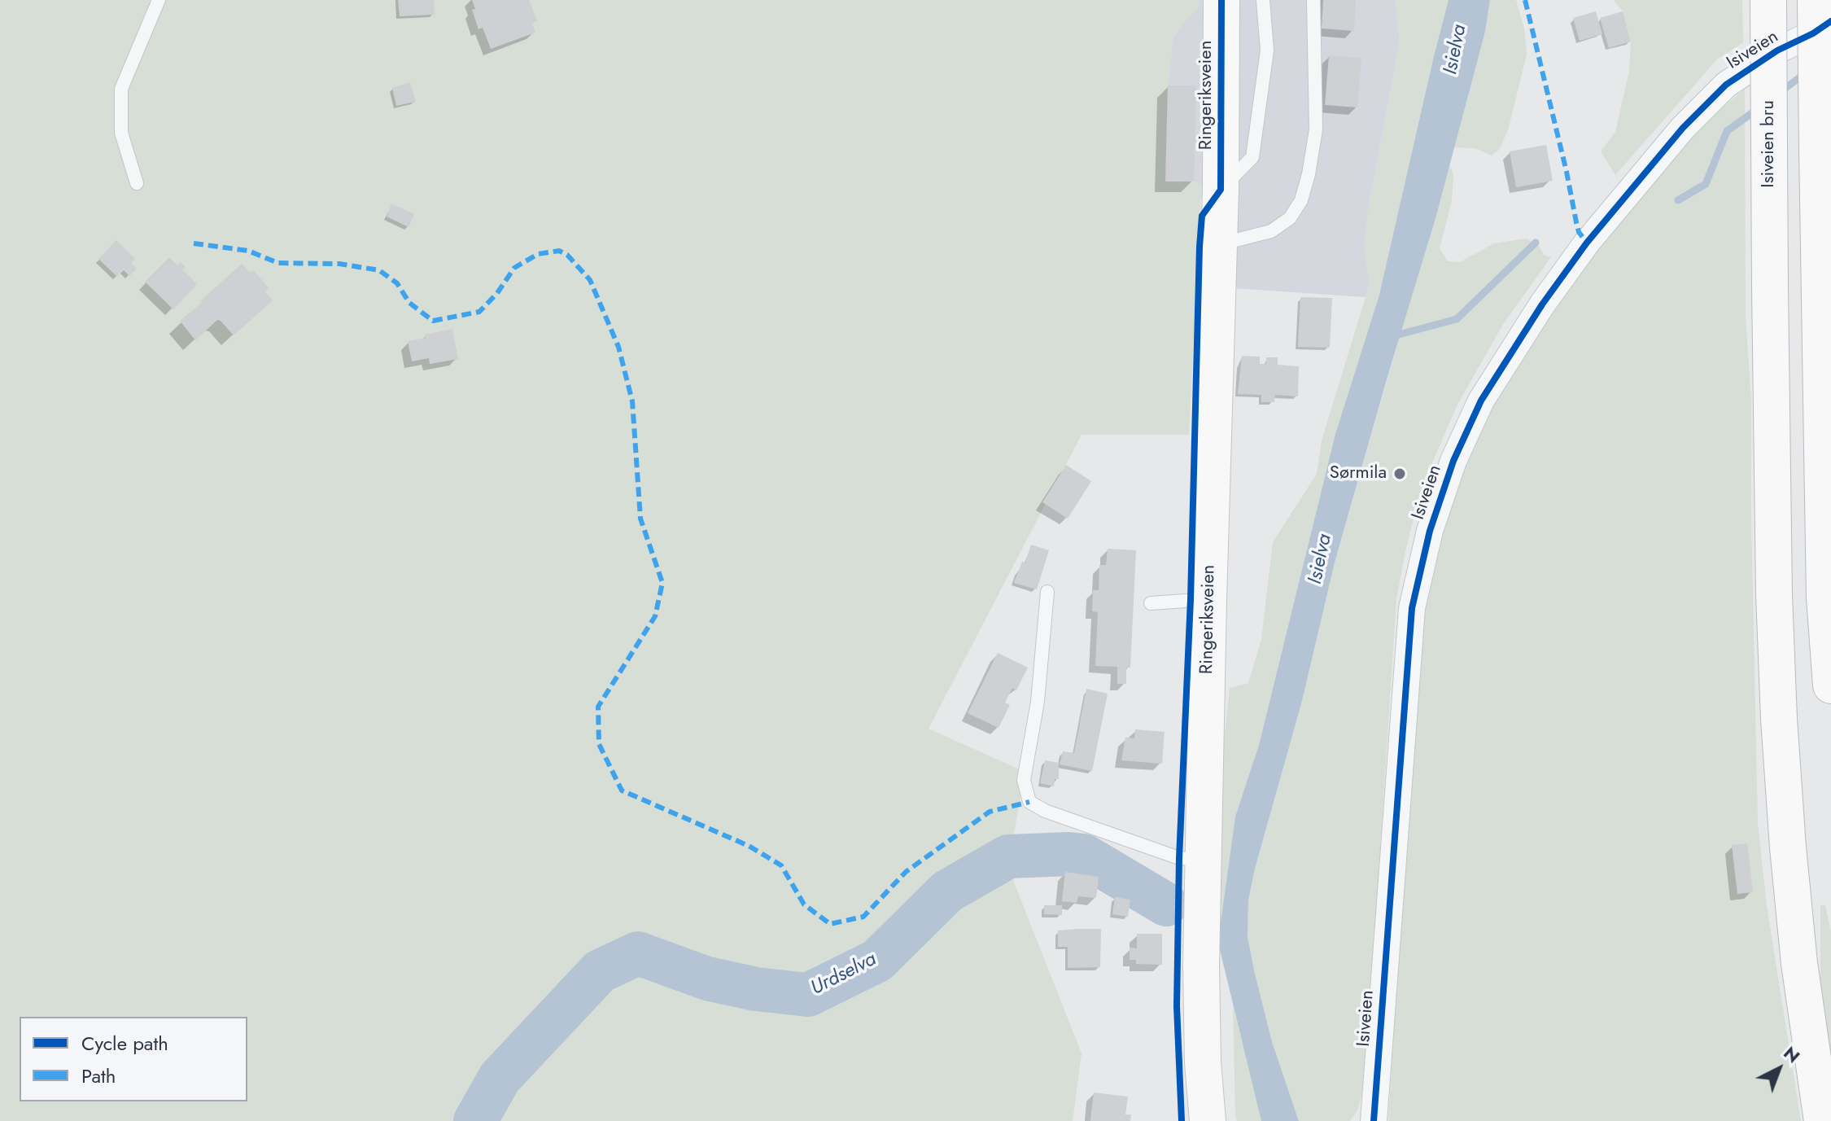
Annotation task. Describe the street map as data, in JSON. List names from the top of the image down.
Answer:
{
  "streets": {
    "main road": ["Ringeriksveien", "Isiveien bru"],
    "street": ["Isiveien"]
  },
  "water": ["Isielva", "Urdselva"],
  "places": ["Sørmila"],
  "legend": ["Cycle path", "Path"],
  "north": "top right"
}
